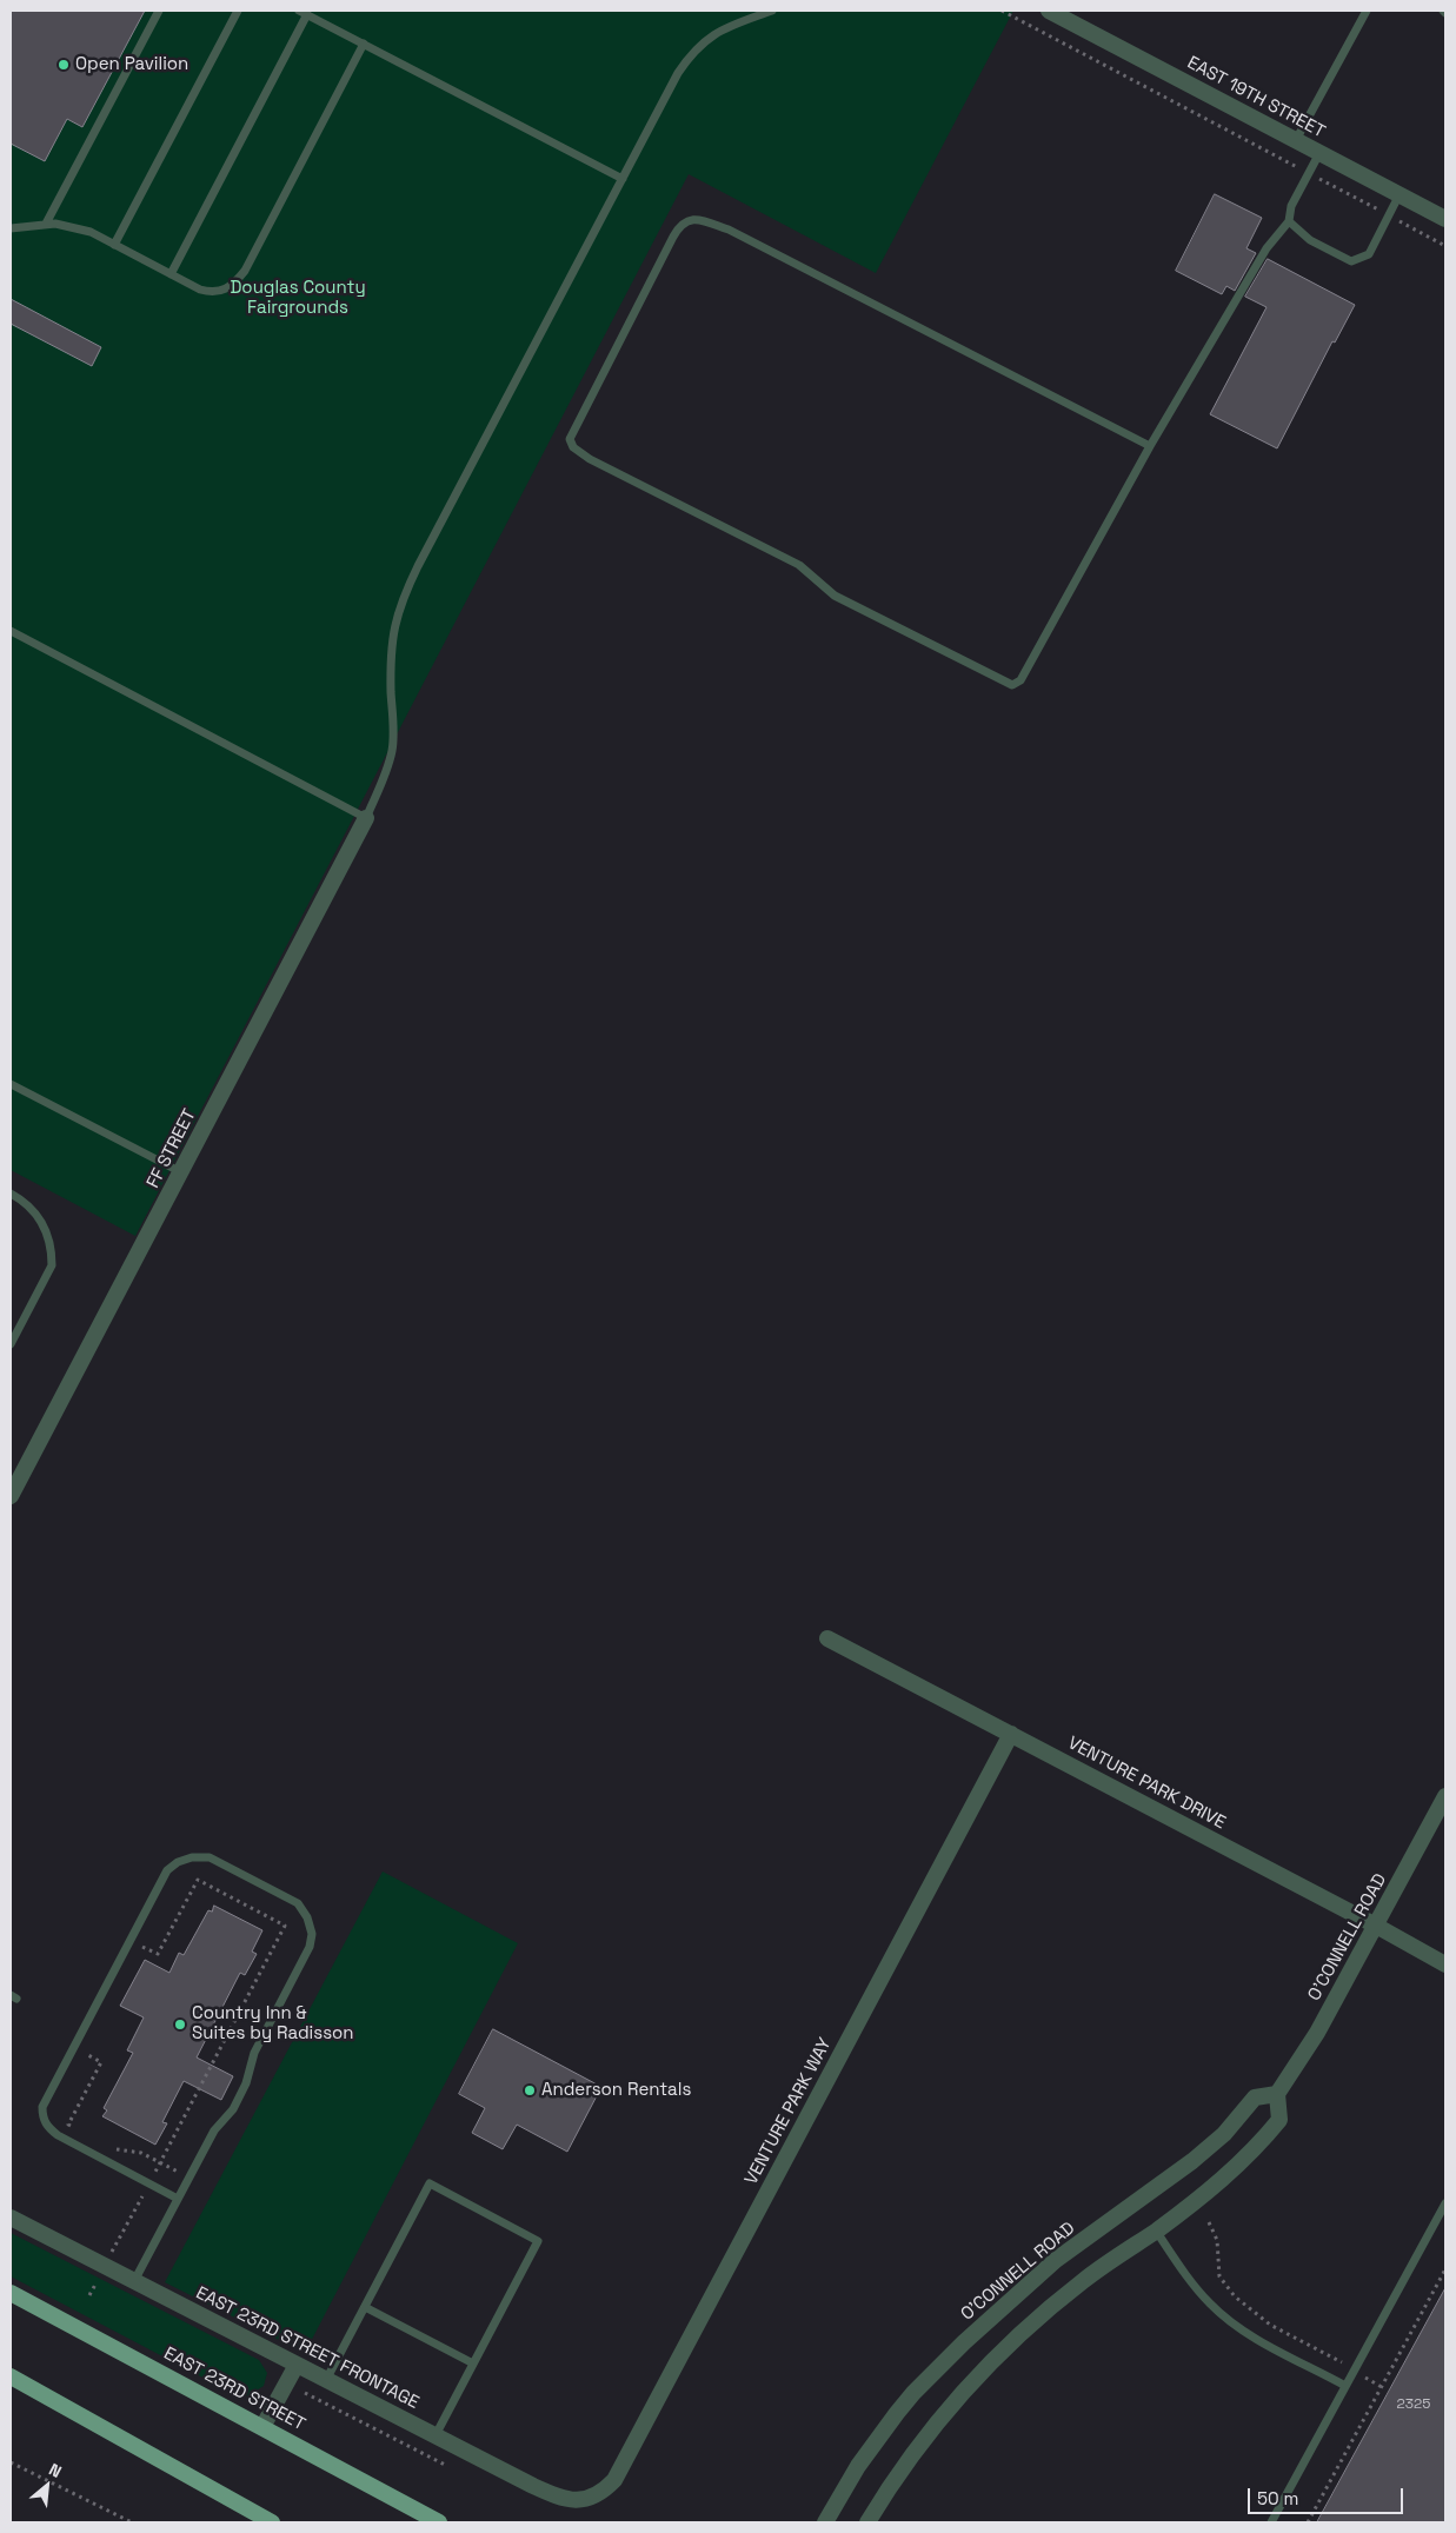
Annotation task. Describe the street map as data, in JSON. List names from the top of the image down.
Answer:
{
  "streets": {
    "main road": ["EAST 23RD STREET"],
    "street": [
      "EAST 19TH STREET",
      "FF STREET",
      "VENTURE PARK DRIVE",
      "O'CONNELL ROAD",
      "VENTURE PARK WAY",
      "EAST 23RD STREET FRONTAGE"
    ]
  },
  "crossings": [
    ["VENTURE PARK DRIVE", "O'CONNELL ROAD"],
    ["VENTURE PARK DRIVE", "VENTURE PARK WAY"],
    ["VENTURE PARK WAY", "EAST 23RD STREET FRONTAGE"]
  ],
  "parks": ["Douglas County Fairgrounds"],
  "places": ["Open Pavilion", "Country Inn & Suites by Radisson", "Anderson Rentals"],
  "house_numbers": ["2325"],
  "scale_bar": "50 m",
  "north": "top right"
}
